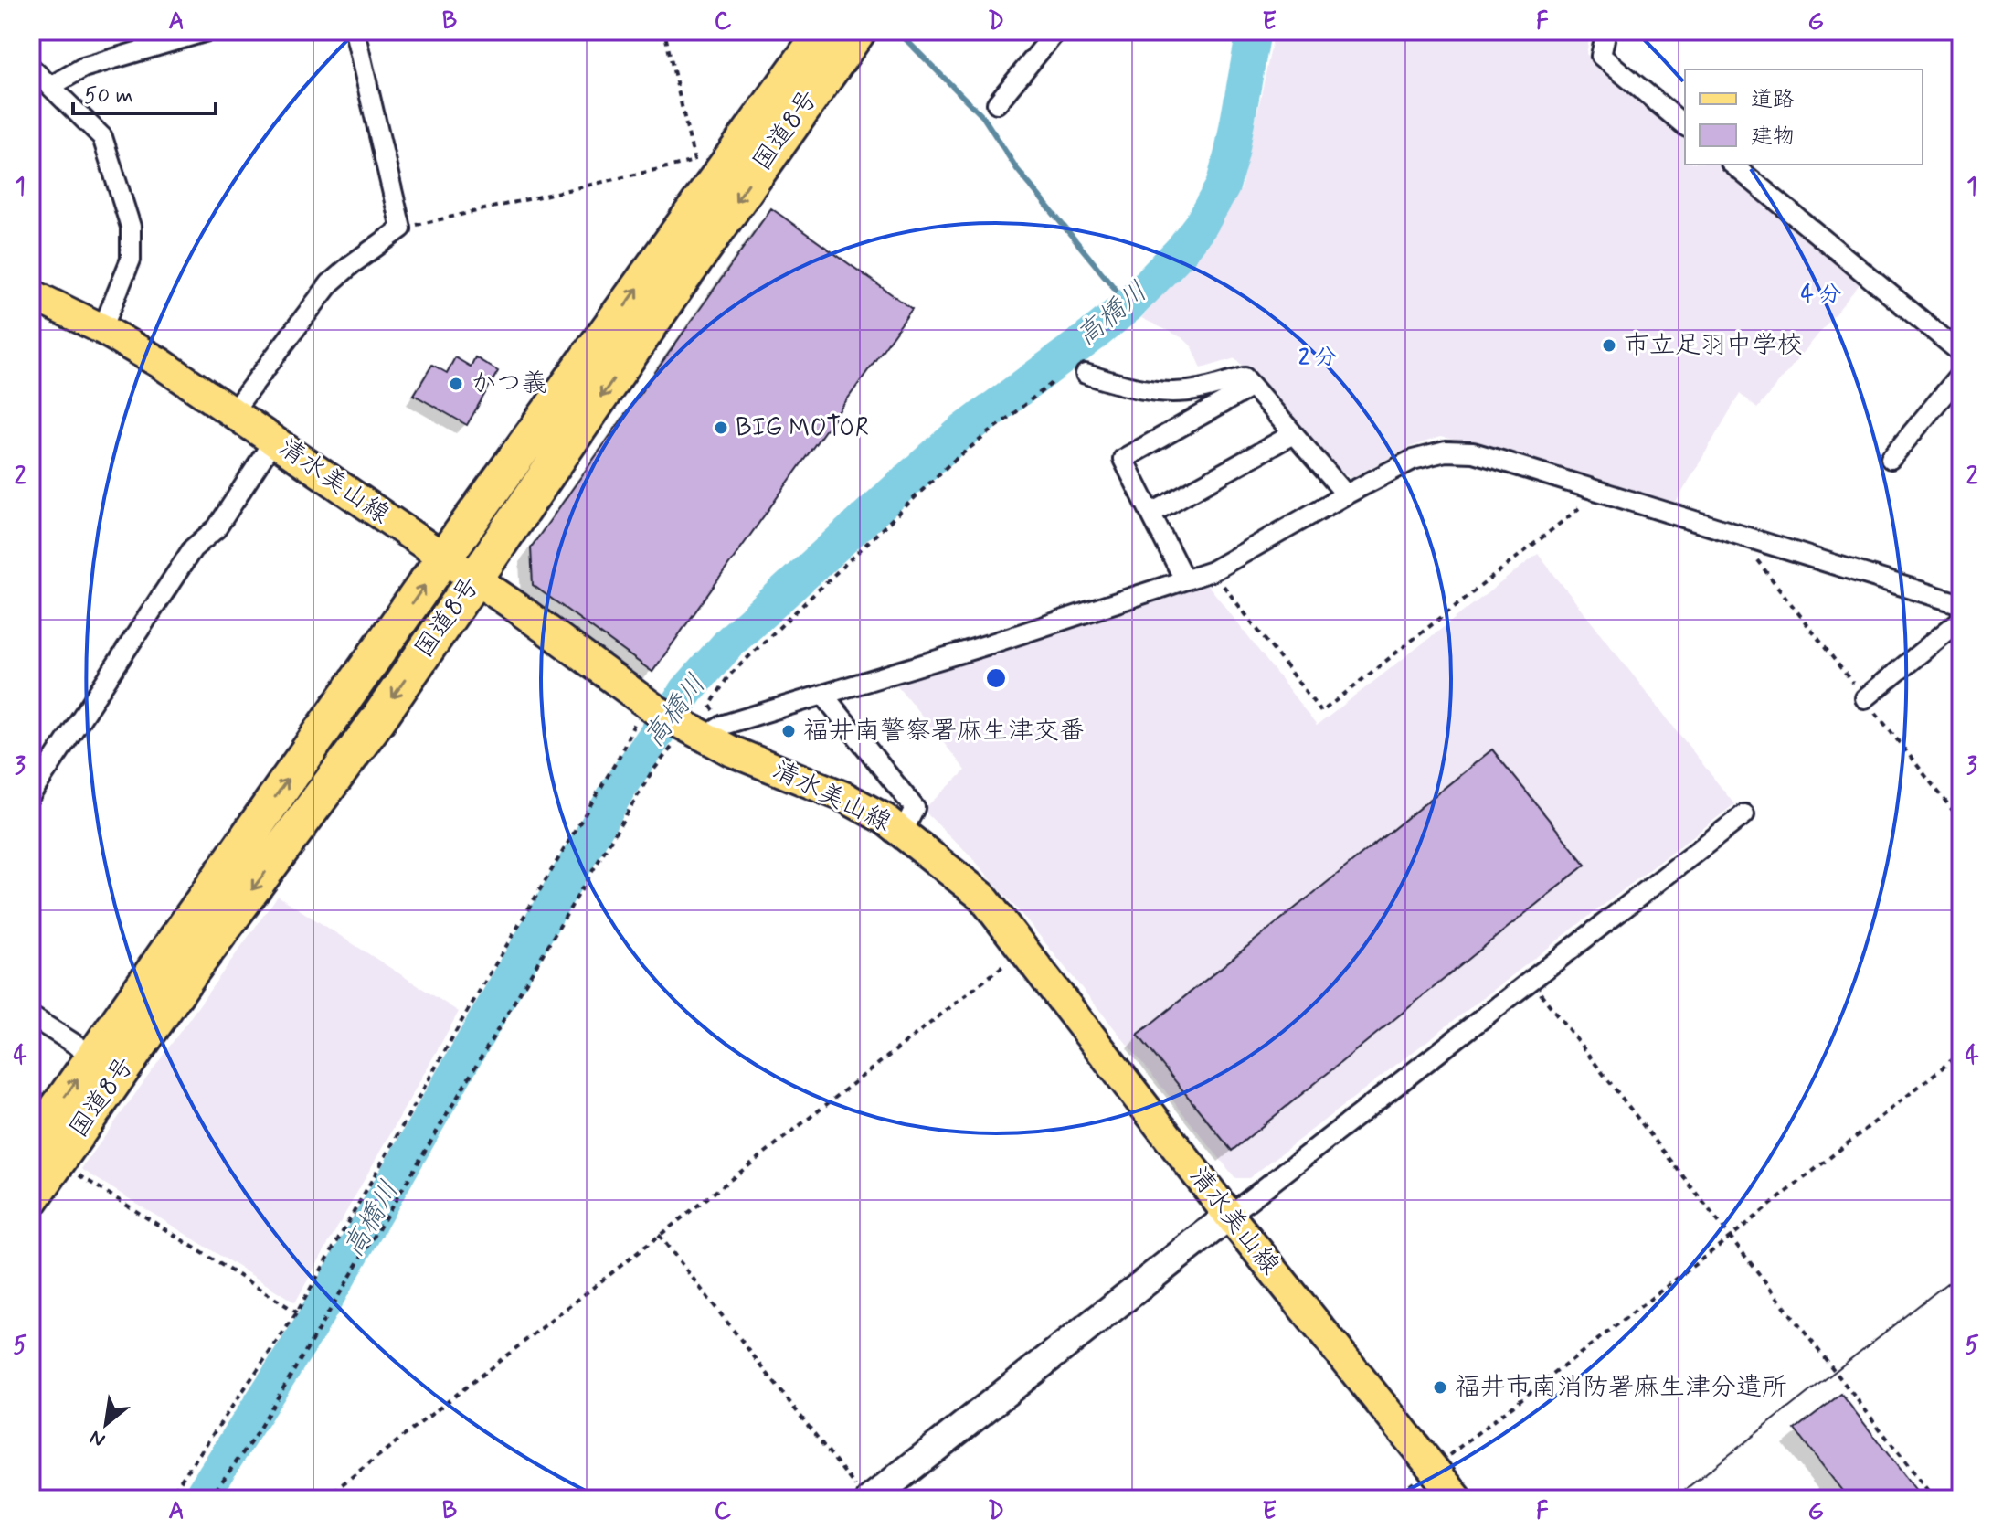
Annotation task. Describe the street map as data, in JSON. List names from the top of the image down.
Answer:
{
  "streets": {
    "highway": ["国道8号"],
    "main road": ["清水美山線"]
  },
  "crossings": [
    ["国道8号", "清水美山線"]
  ],
  "water": ["高橋川"],
  "places": [
    "市立足羽中学校",
    "かつ義",
    "BIG MOTOR",
    "福井南警察署麻生津交番",
    "福井市南消防署麻生津分遣所"
  ],
  "legend": ["道路", "建物"],
  "scale_bar": "50 m",
  "north": "bottom left",
  "grid": {
    "columns": [
      "A",
      "B",
      "C",
      "D",
      "E",
      "F",
      "G"
    ],
    "rows": [
      "1",
      "2",
      "3",
      "4",
      "5"
    ]
  },
  "rings": ["4 分", "2 分"]
}
